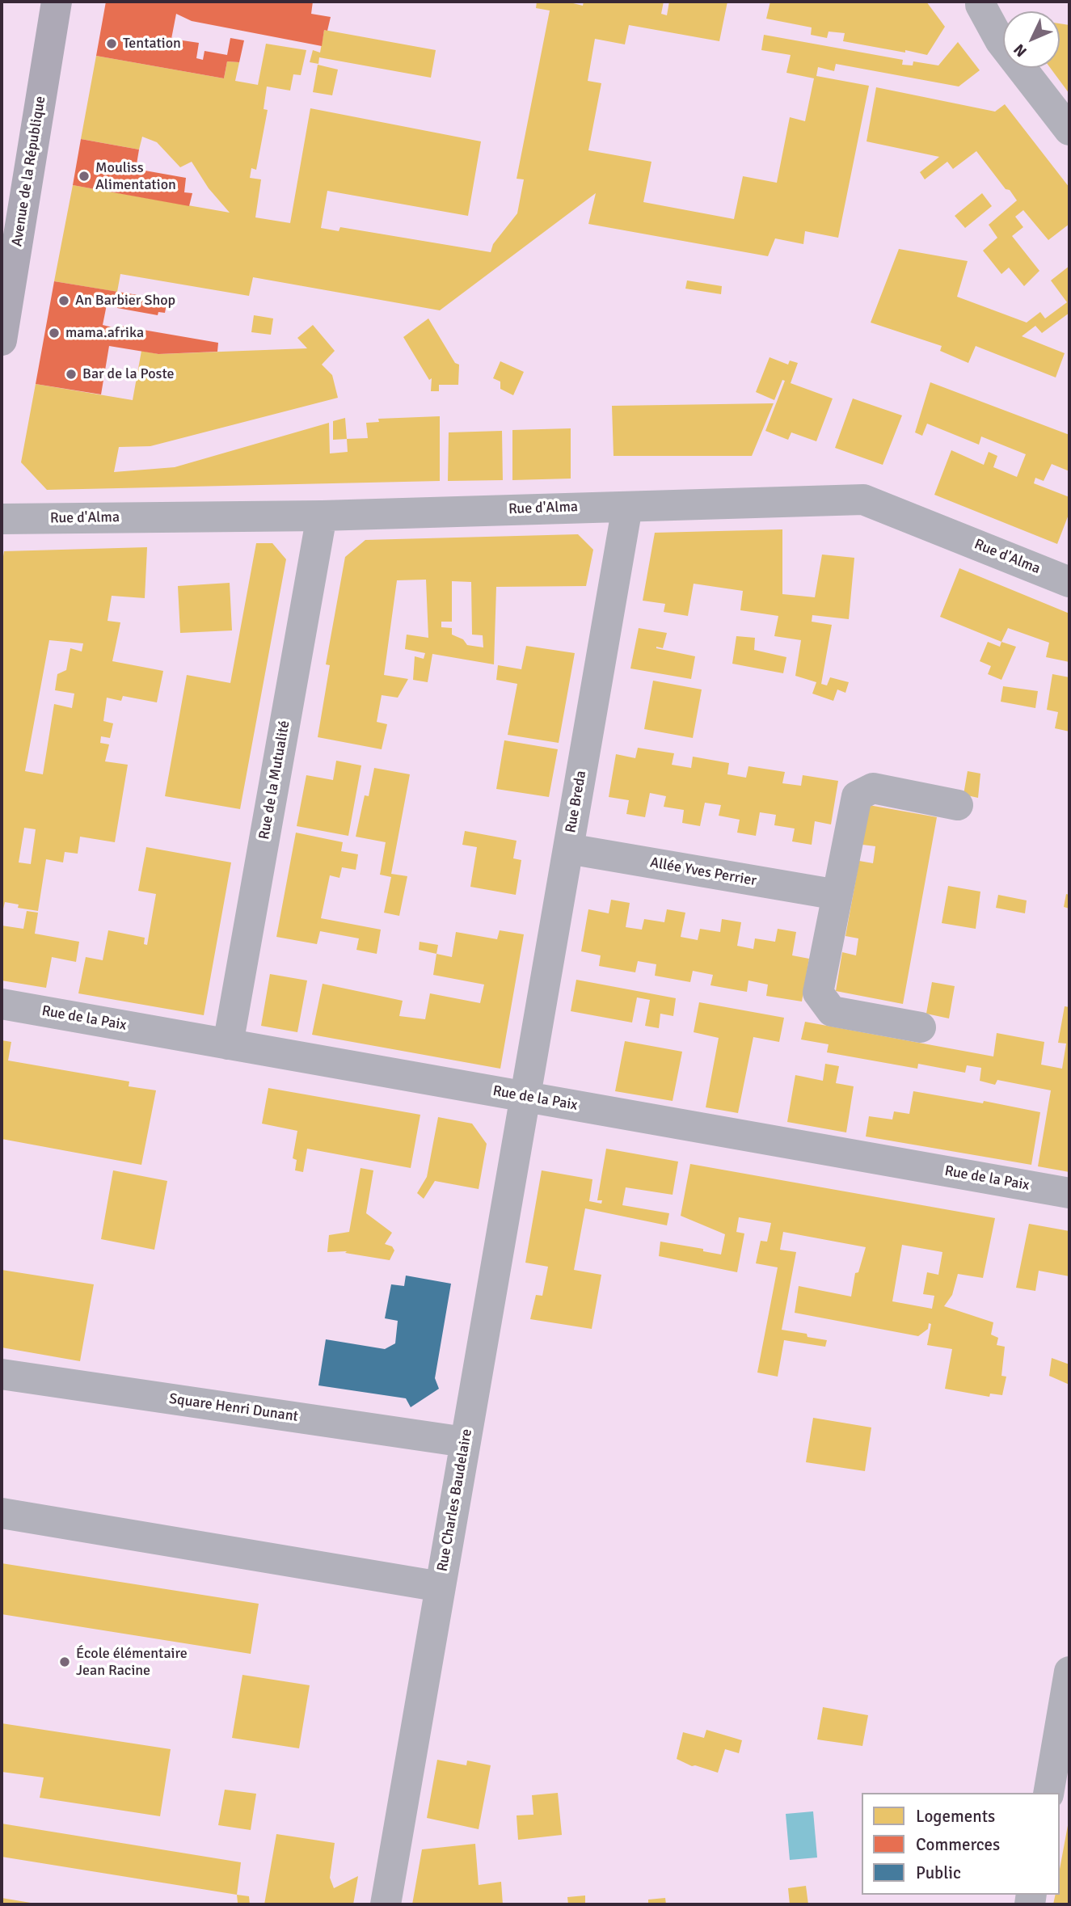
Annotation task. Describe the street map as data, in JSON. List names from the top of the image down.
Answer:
{
  "streets": {
    "main road": ["Avenue de la République"],
    "street": [
      "Rue d'Alma",
      "Rue de la Mutualité",
      "Rue Breda",
      "Allée Yves Perrier",
      "Rue de la Paix",
      "Square Henri Dunant",
      "Rue Charles Baudelaire"
    ]
  },
  "crossings": [
    ["Rue d'Alma", "Rue de la Mutualité"],
    ["Rue d'Alma", "Rue Breda"],
    ["Rue de la Mutualité", "Rue de la Paix"],
    ["Rue Breda", "Allée Yves Perrier"],
    ["Rue Breda", "Rue de la Paix"],
    ["Rue Breda", "Rue Charles Baudelaire"],
    ["Rue de la Paix", "Rue Charles Baudelaire"],
    ["Square Henri Dunant", "Rue Charles Baudelaire"]
  ],
  "places": [
    "Tentation",
    "Mouliss Alimentation",
    "An Barbier Shop",
    "mama.afrika",
    "Bar de la Poste",
    "École élémentaire Jean Racine"
  ],
  "legend": ["Logements", "Commerces", "Public"],
  "north": "bottom left"
}
